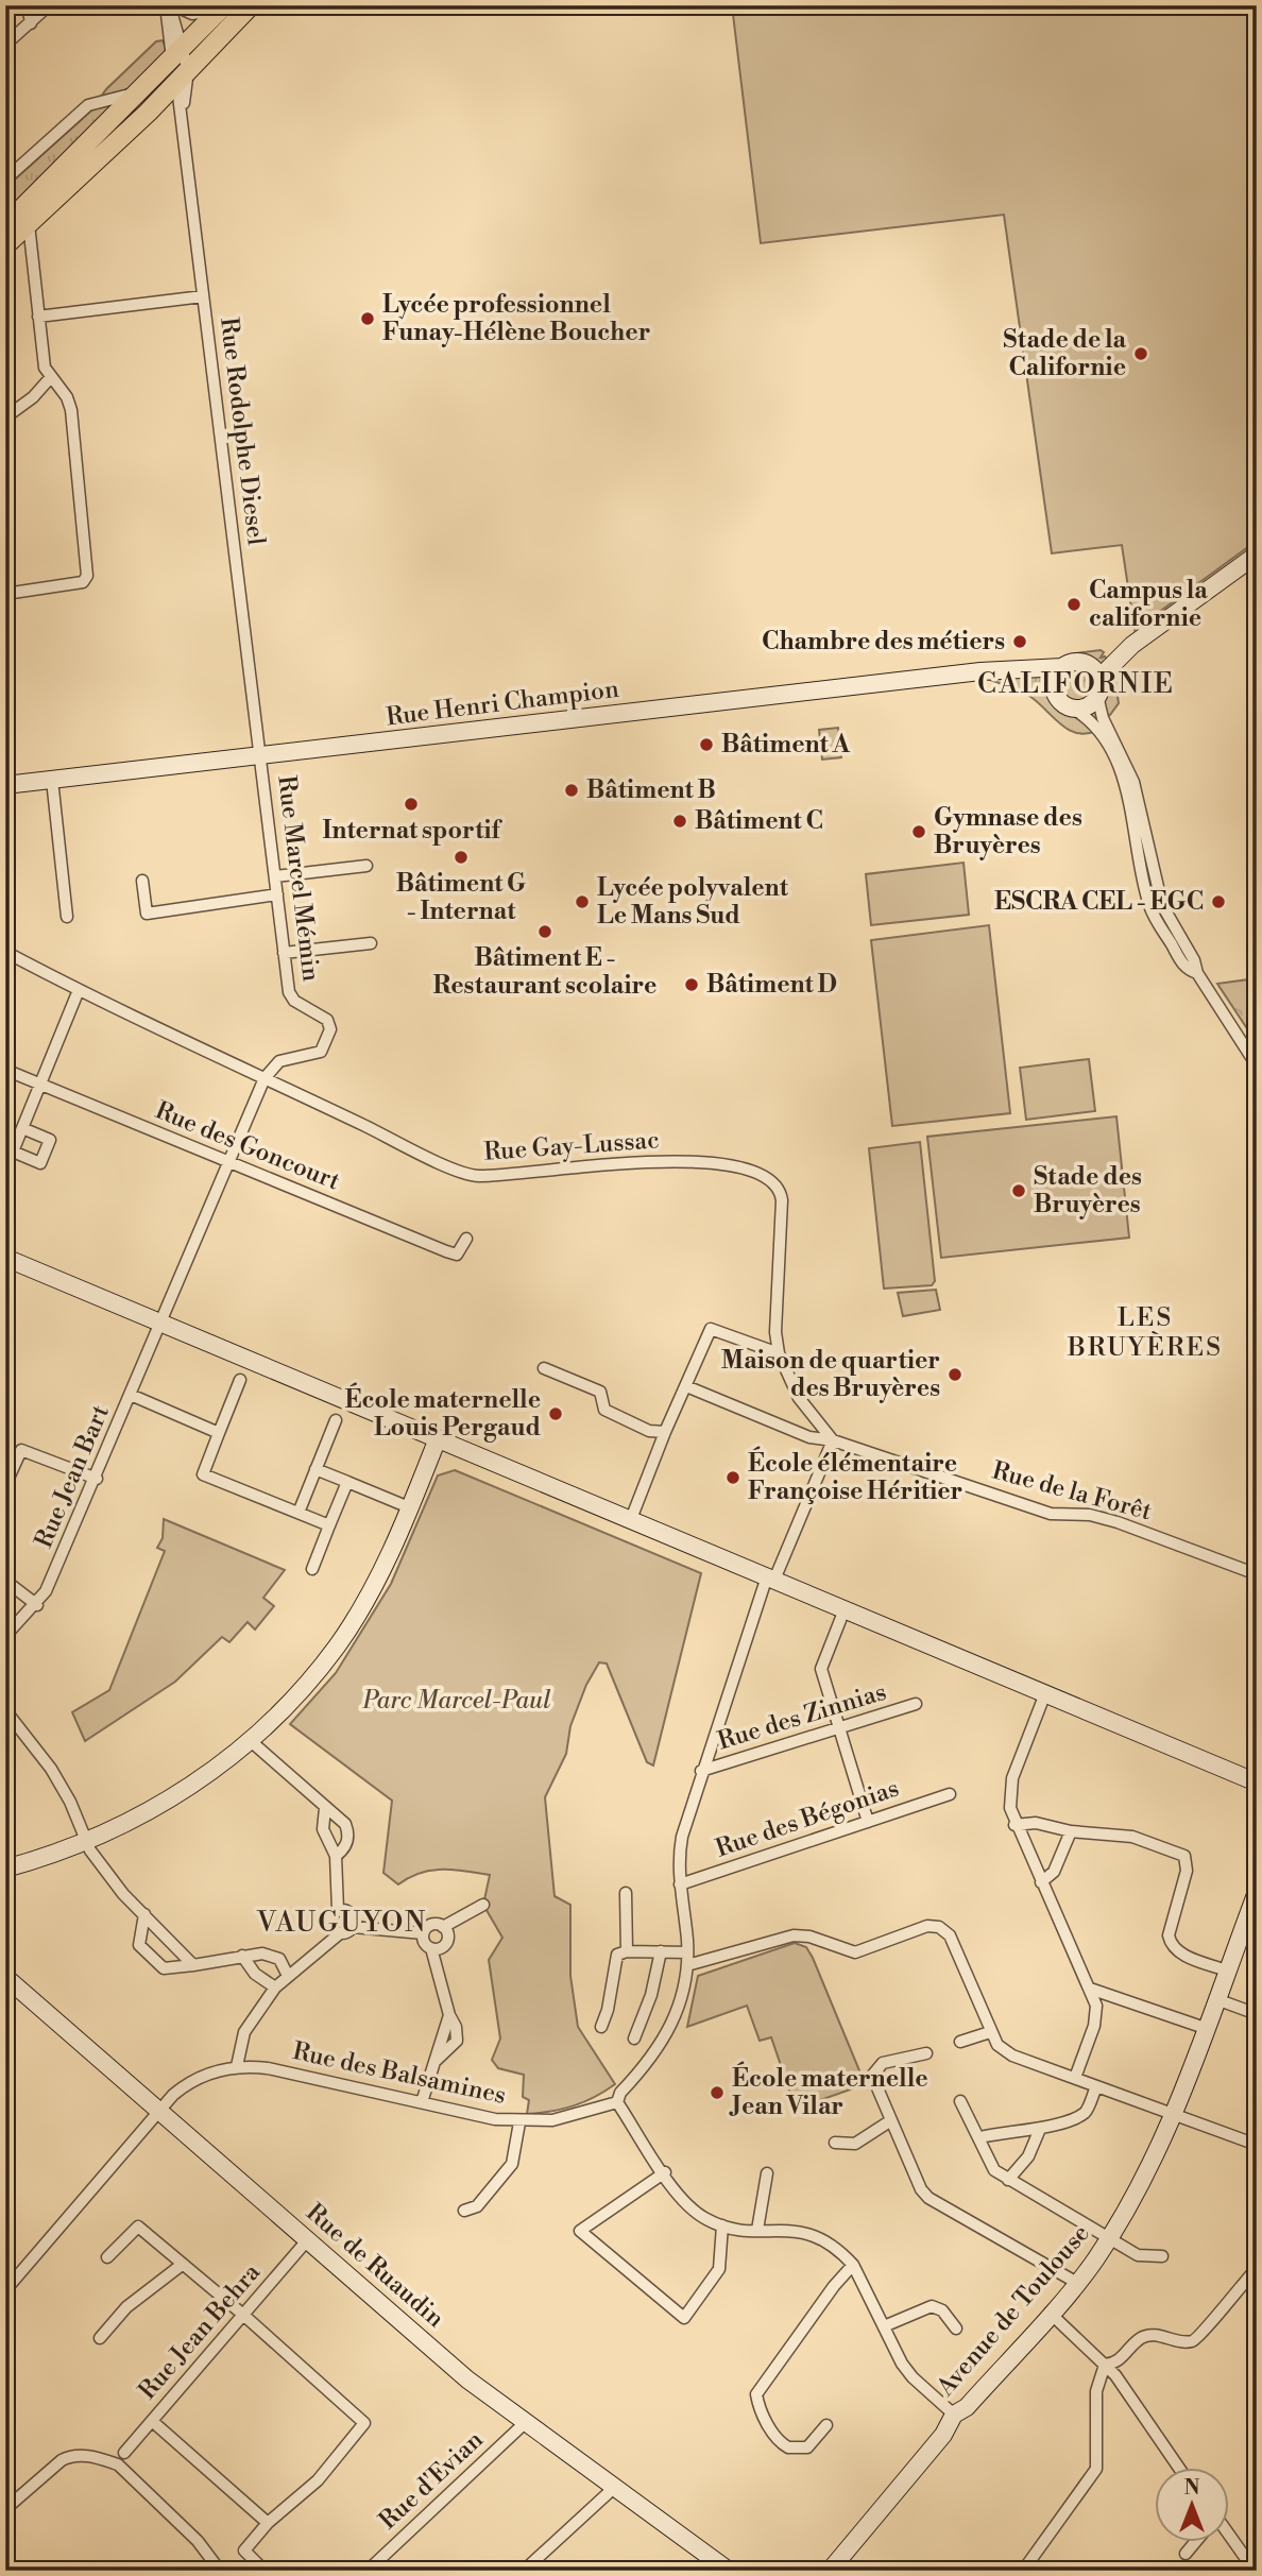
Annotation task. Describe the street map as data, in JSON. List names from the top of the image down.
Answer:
{
  "streets": {
    "street": [
      "Rue Rodolphe Diesel",
      "Rue Henri Champion",
      "Rue Marcel Mémin",
      "Rue des Goncourt",
      "Rue Gay-Lussac",
      "Rue Jean Bart",
      "Rue de la Forêt",
      "Rue des Zinnias",
      "Rue des Bégonias",
      "Rue des Balsamines",
      "Rue de Ruaudin",
      "Avenue de Toulouse",
      "Rue Jean Behra",
      "Rue d'Evian"
    ]
  },
  "crossings": [
    ["Rue Rodolphe Diesel", "Rue Henri Champion"],
    ["Rue Rodolphe Diesel", "Rue Marcel Mémin"],
    ["Rue Henri Champion", "Rue Marcel Mémin"],
    ["Rue Marcel Mémin", "Rue Gay-Lussac"],
    ["Rue Marcel Mémin", "Rue Jean Bart"],
    ["Rue des Goncourt", "Rue Jean Bart"],
    ["Rue Gay-Lussac", "Rue Jean Bart"],
    ["Rue Gay-Lussac", "Rue de la Forêt"],
    ["Rue des Balsamines", "Rue de Ruaudin"],
    ["Rue de Ruaudin", "Rue Jean Behra"],
    ["Rue de Ruaudin", "Rue d'Evian"]
  ],
  "districts": ["CALIFORNIE", "LES BRUYÈRES", "VAUGUYON"],
  "parks": ["Parc Marcel-Paul"],
  "places": [
    "Lycée professionnel Funay-Hélène Boucher",
    "Stade de la Californie",
    "Campus la californie",
    "Chambre des métiers",
    "Bâtiment A",
    "Bâtiment B",
    "Internat sportif",
    "Bâtiment C",
    "Gymnase des Bruyères",
    "Bâtiment G - Internat",
    "Lycée polyvalent Le Mans Sud",
    "ESCRA CEL - EGC",
    "Bâtiment E - Restaurant scolaire",
    "Bâtiment D",
    "Stade des Bruyères",
    "Maison de quartier des Bruyères",
    "École maternelle Louis Pergaud",
    "École élémentaire Françoise Héritier",
    "École maternelle Jean Vilar"
  ],
  "north": "top"
}
